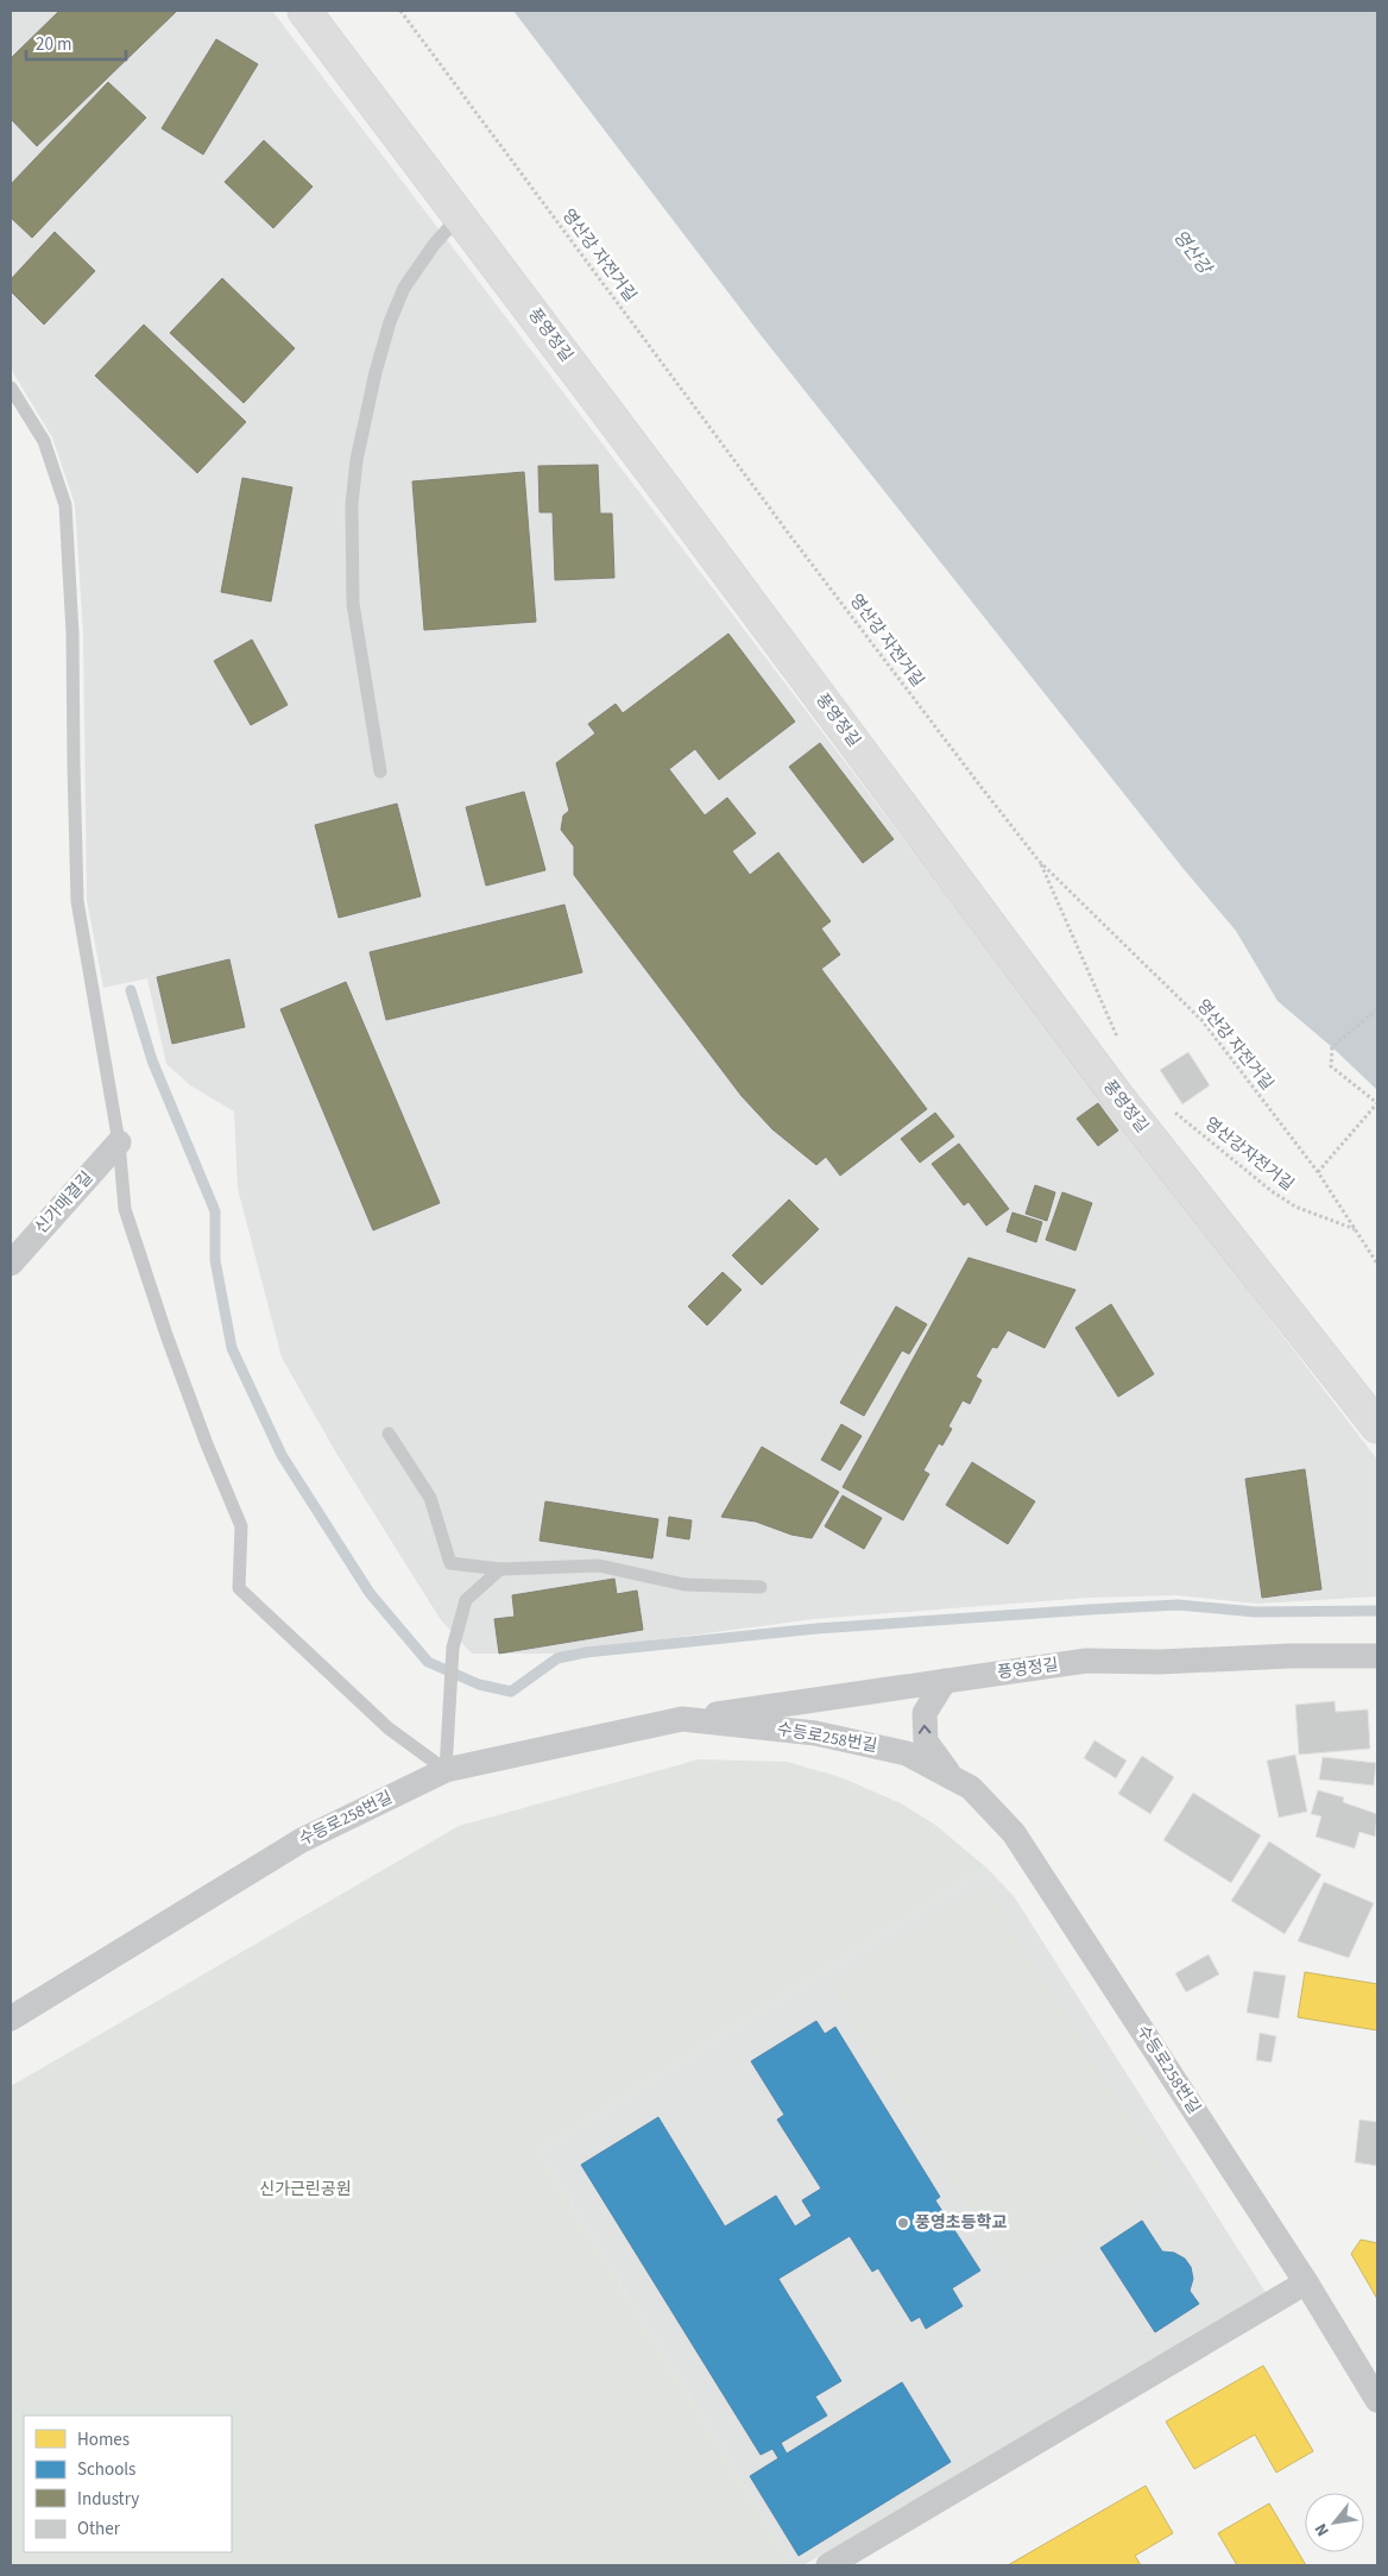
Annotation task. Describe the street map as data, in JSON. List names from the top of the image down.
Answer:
{
  "streets": {
    "street": ["풍영정길", "신가매결길", "수등로258번길"],
    "path": ["영산강 자전거길", "영산강자전거길"]
  },
  "crossings": [
    ["영산강 자전거길", "영산강자전거길"],
    ["풍영정길", "수등로258번길"]
  ],
  "water": ["영산강"],
  "parks": ["신가근린공원"],
  "places": ["풍영초등학교"],
  "legend": [
    "Homes",
    "Schools",
    "Industry",
    "Other"
  ],
  "scale_bar": "20 m",
  "north": "bottom left"
}
